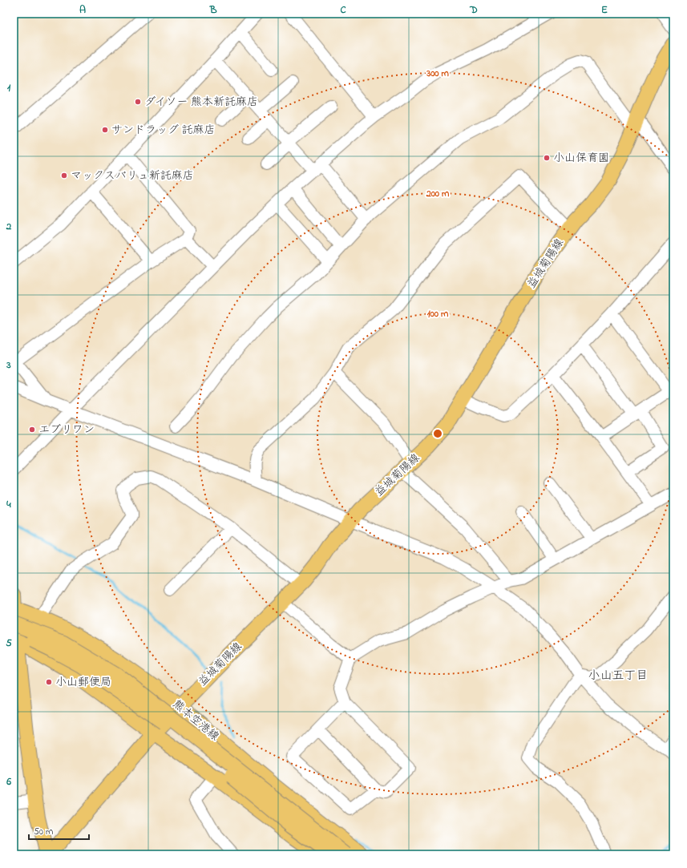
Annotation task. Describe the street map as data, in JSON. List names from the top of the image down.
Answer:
{
  "streets": {
    "main road": ["益城菊陽線", "熊本空港線"]
  },
  "crossings": [
    ["益城菊陽線", "熊本空港線"]
  ],
  "districts": ["小山五丁目"],
  "places": [
    "ダイソー 熊本新託麻店",
    "サンドラッグ 託麻店",
    "小山保育園",
    "マックスバリュ新託麻店",
    "エブリワン",
    "小山郵便局"
  ],
  "scale_bar": "50 m",
  "grid": {
    "columns": [
      "A",
      "B",
      "C",
      "D",
      "E"
    ],
    "rows": [
      "1",
      "2",
      "3",
      "4",
      "5",
      "6"
    ]
  },
  "rings": ["300 m", "200 m", "100 m"]
}
